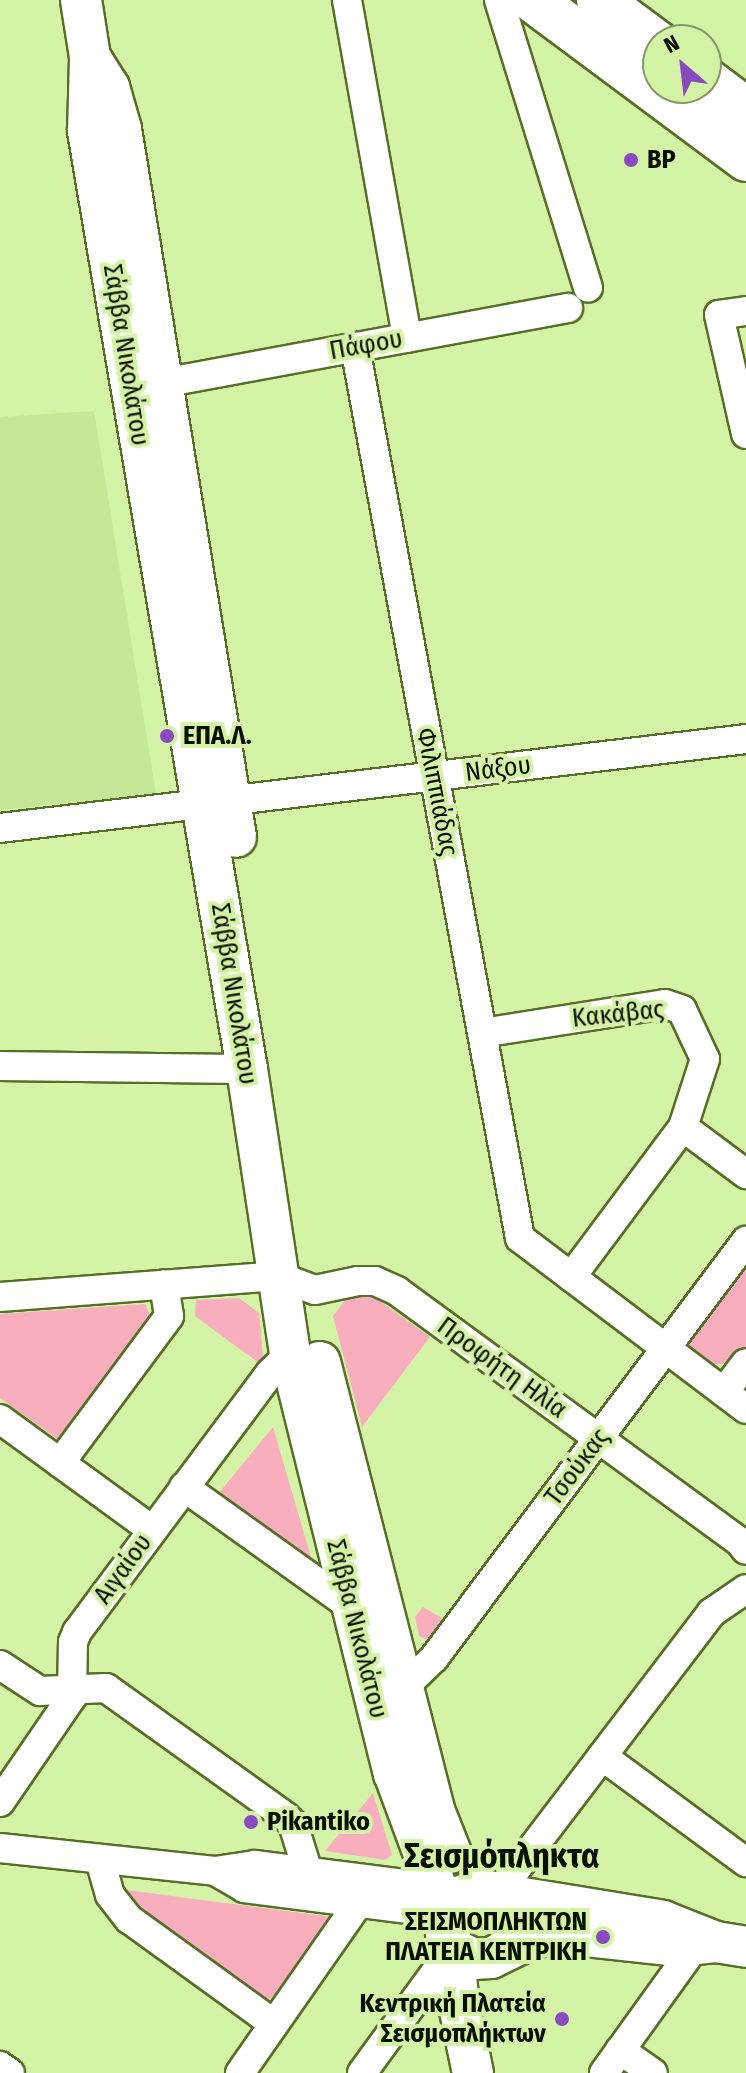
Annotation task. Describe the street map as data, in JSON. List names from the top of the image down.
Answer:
{
  "streets": {
    "street": [
      "Πάφου",
      "Σάββα Νικολάτου",
      "Νάξου",
      "Φιλιππιάδας",
      "Κακάβας",
      "Προφήτη Ηλία",
      "Τσούκας",
      "Αιγαίου"
    ]
  },
  "crossings": [
    ["Πάφου", "Σάββα Νικολάτου"],
    ["Πάφου", "Φιλιππιάδας"],
    ["Σάββα Νικολάτου", "Νάξου"],
    ["Σάββα Νικολάτου", "Προφήτη Ηλία"],
    ["Σάββα Νικολάτου", "Τσούκας"],
    ["Σάββα Νικολάτου", "Αιγαίου"],
    ["Νάξου", "Φιλιππιάδας"],
    ["Φιλιππιάδας", "Κακάβας"],
    ["Προφήτη Ηλία", "Τσούκας"]
  ],
  "districts": ["Σεισμόπληκτα"],
  "places": [
    "BP",
    "ΕΠΑ.Λ.",
    "Pikantiko",
    "ΣΕΙΣΜΟΠΛΗΚΤΩΝ ΠΛΑΤΕΙΑ ΚΕΝΤΡΙΚΗ",
    "Κεντρική Πλατεία Σεισμοπλήκτων"
  ],
  "north": "top left"
}
